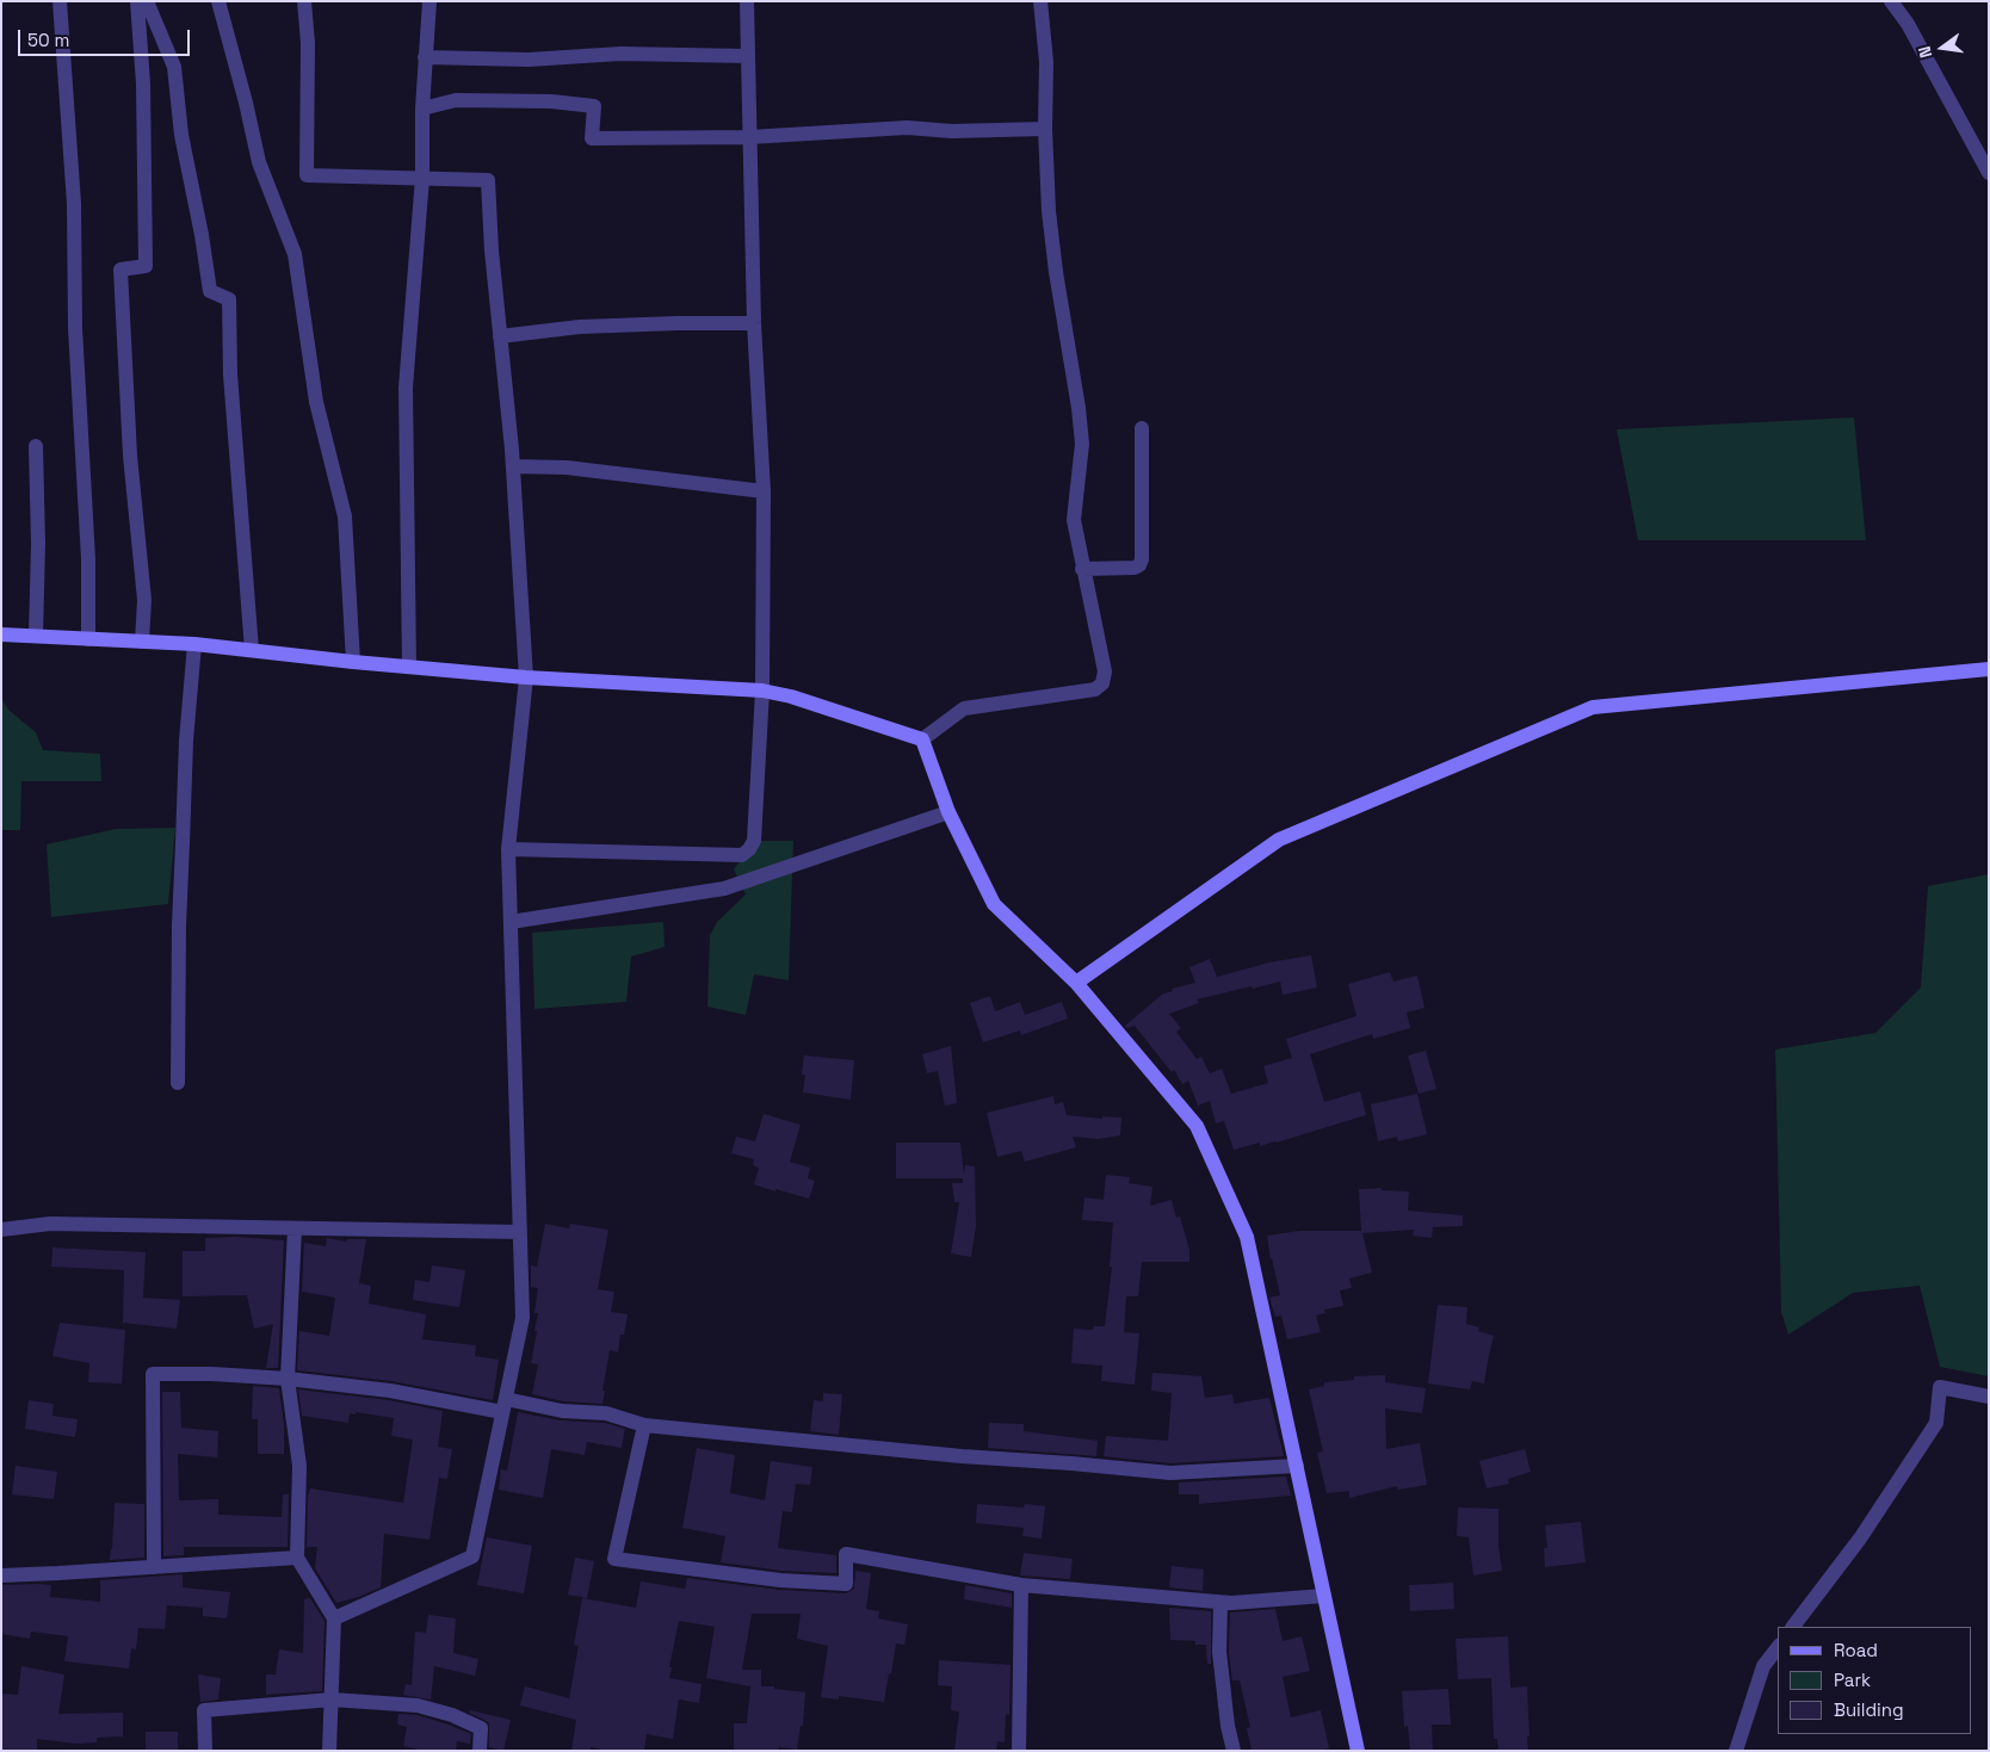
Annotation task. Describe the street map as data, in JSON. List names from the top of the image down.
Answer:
{
  "legend": ["Road", "Park", "Building"],
  "scale_bar": "50 m",
  "north": "left"
}
